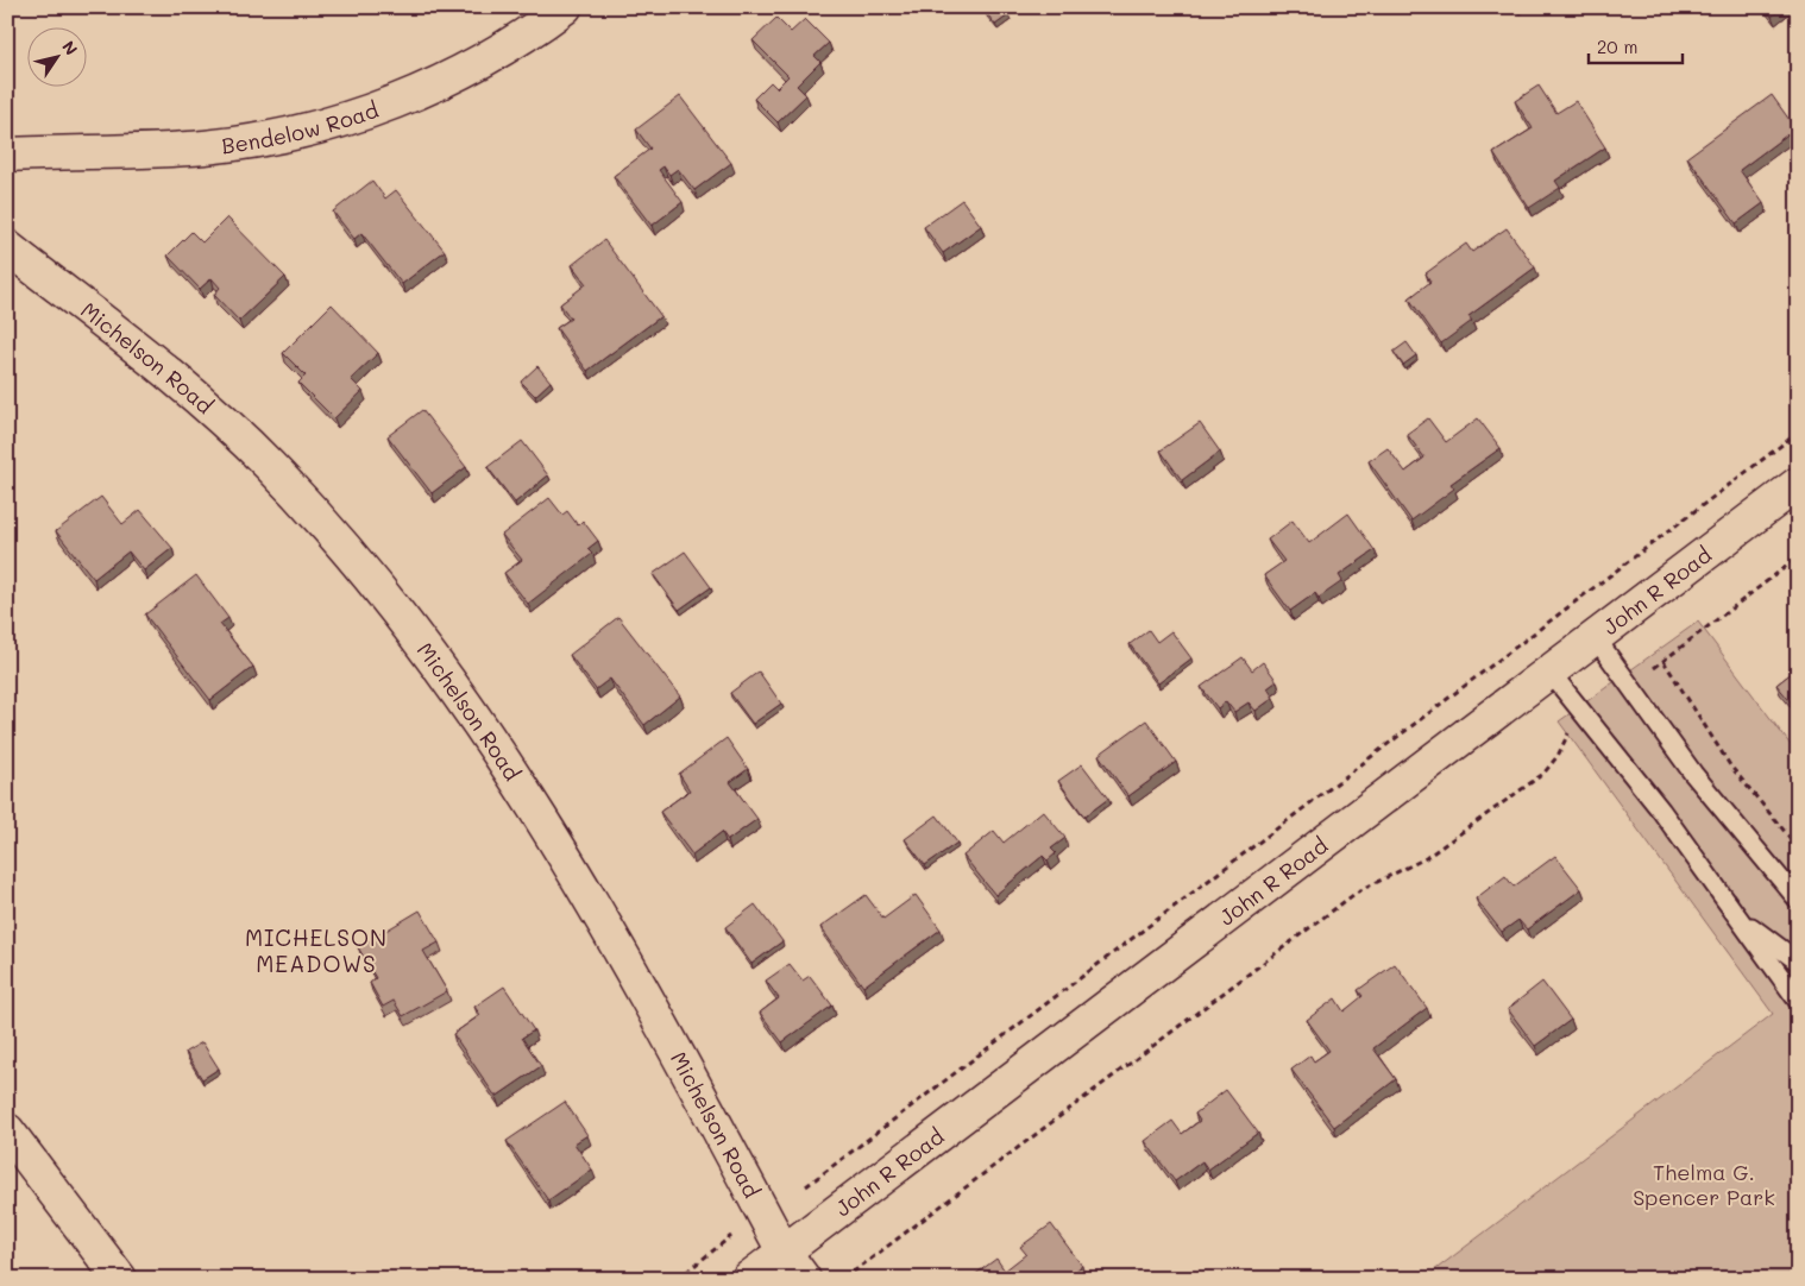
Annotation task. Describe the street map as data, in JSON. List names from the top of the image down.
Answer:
{
  "streets": {
    "main road": ["Bendelow Road", "Michelson Road", "John R Road"]
  },
  "crossings": [
    ["Michelson Road", "John R Road"]
  ],
  "districts": ["MICHELSON MEADOWS"],
  "parks": ["Thelma G. Spencer Park"],
  "scale_bar": "20 m",
  "north": "top right"
}
